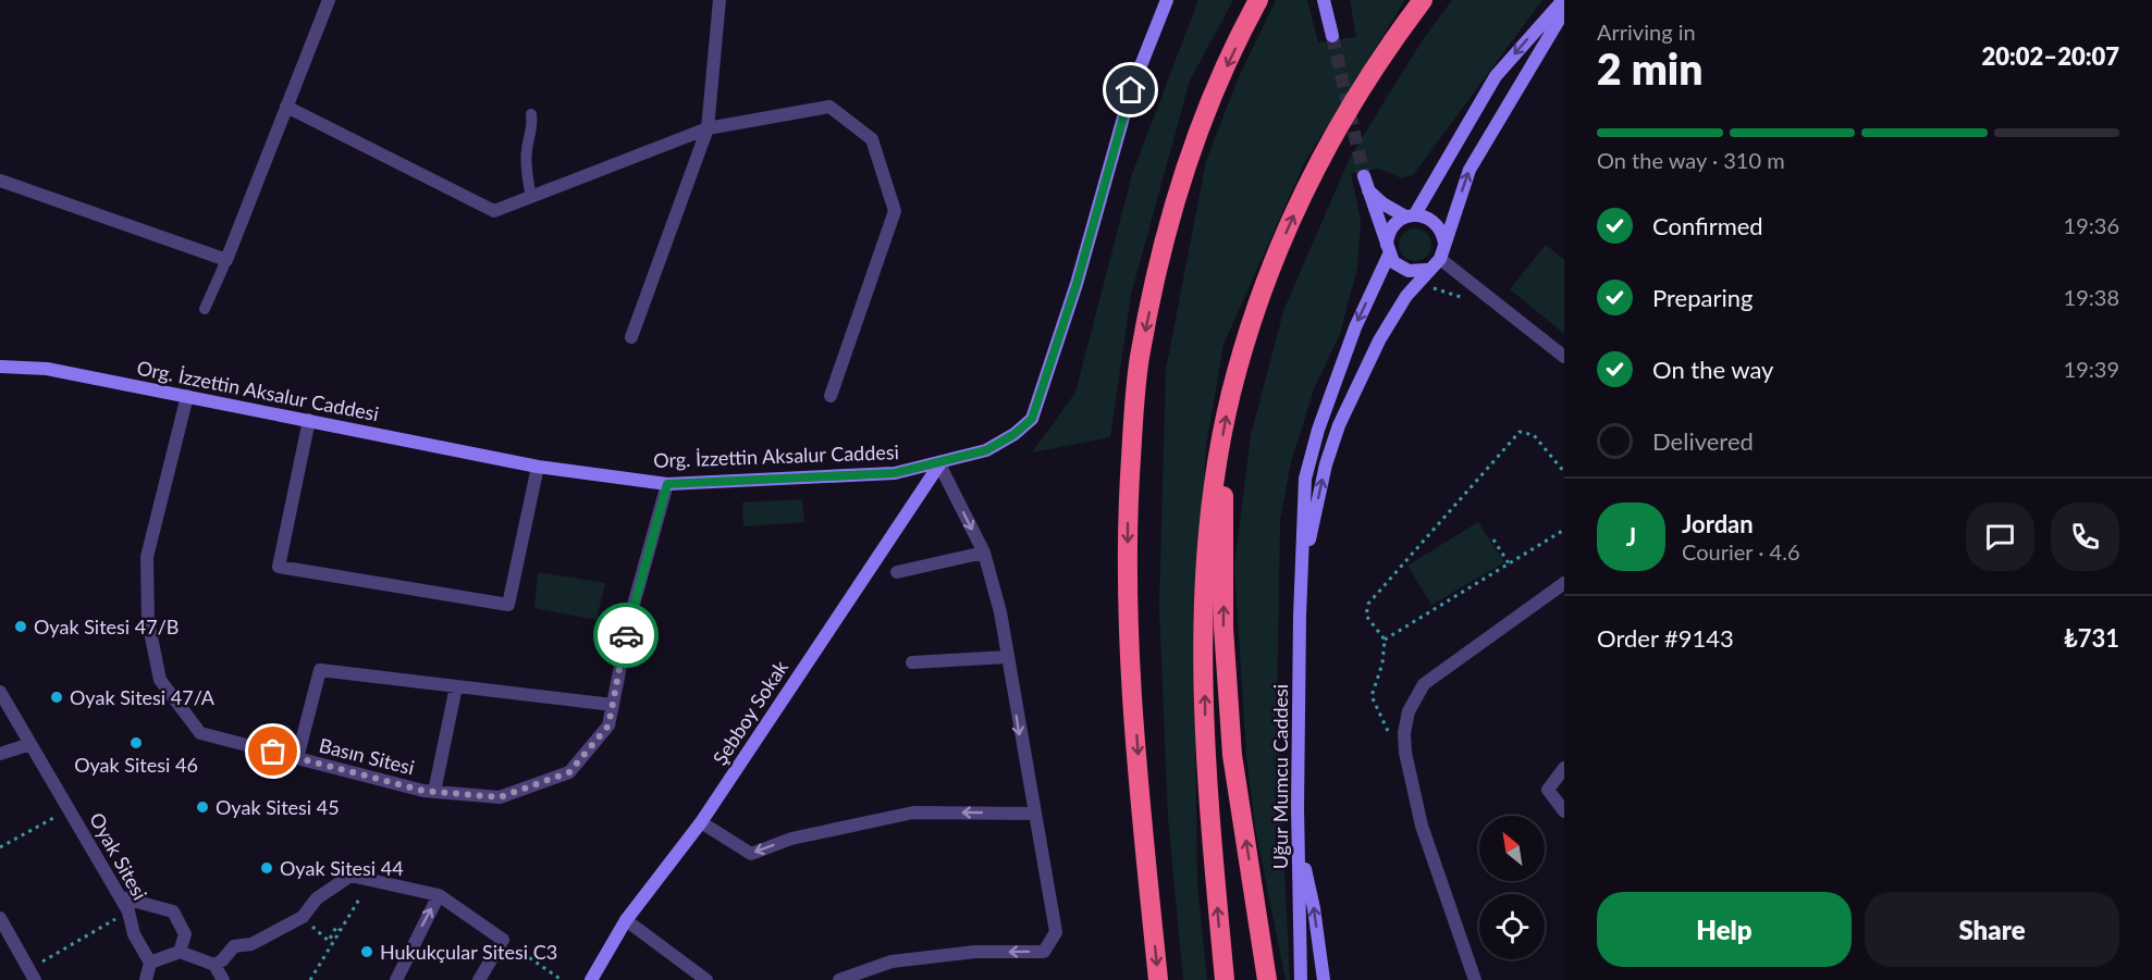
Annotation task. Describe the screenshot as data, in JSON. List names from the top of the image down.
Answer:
{
  "streets": {
    "main road": ["Org. İzzettin Aksalur Caddesi", "Şebboy Sokak", "Uğur Mumcu Caddesi"],
    "street": ["Basın Sitesi", "Oyak Sitesi"]
  },
  "crossings": [
    ["Org. İzzettin Aksalur Caddesi", "Şebboy Sokak"],
    ["Org. İzzettin Aksalur Caddesi", "Basın Sitesi"]
  ],
  "places": [
    "Oyak Sitesi 47/B",
    "Oyak Sitesi 47/A",
    "Oyak Sitesi 46",
    "Oyak Sitesi 45",
    "Oyak Sitesi 44",
    "Hukukçular Sitesi C3"
  ],
  "north": "top left",
  "page": {
    "heading": ["2 min", "Arriving in", "20:02–20:07"],
    "panel": [
      "Jordan",
      "Courier · 4.6",
      "Order #9143",
      "₺731"
    ],
    "bar": "On the way · 310 m",
    "list": [
      ["Confirmed", "19:36"],
      ["Preparing", "19:38"],
      ["On the way", "19:39"],
      "Delivered"
    ],
    "round": "J",
    "buttons": ["Help", "Share"]
  }
}
